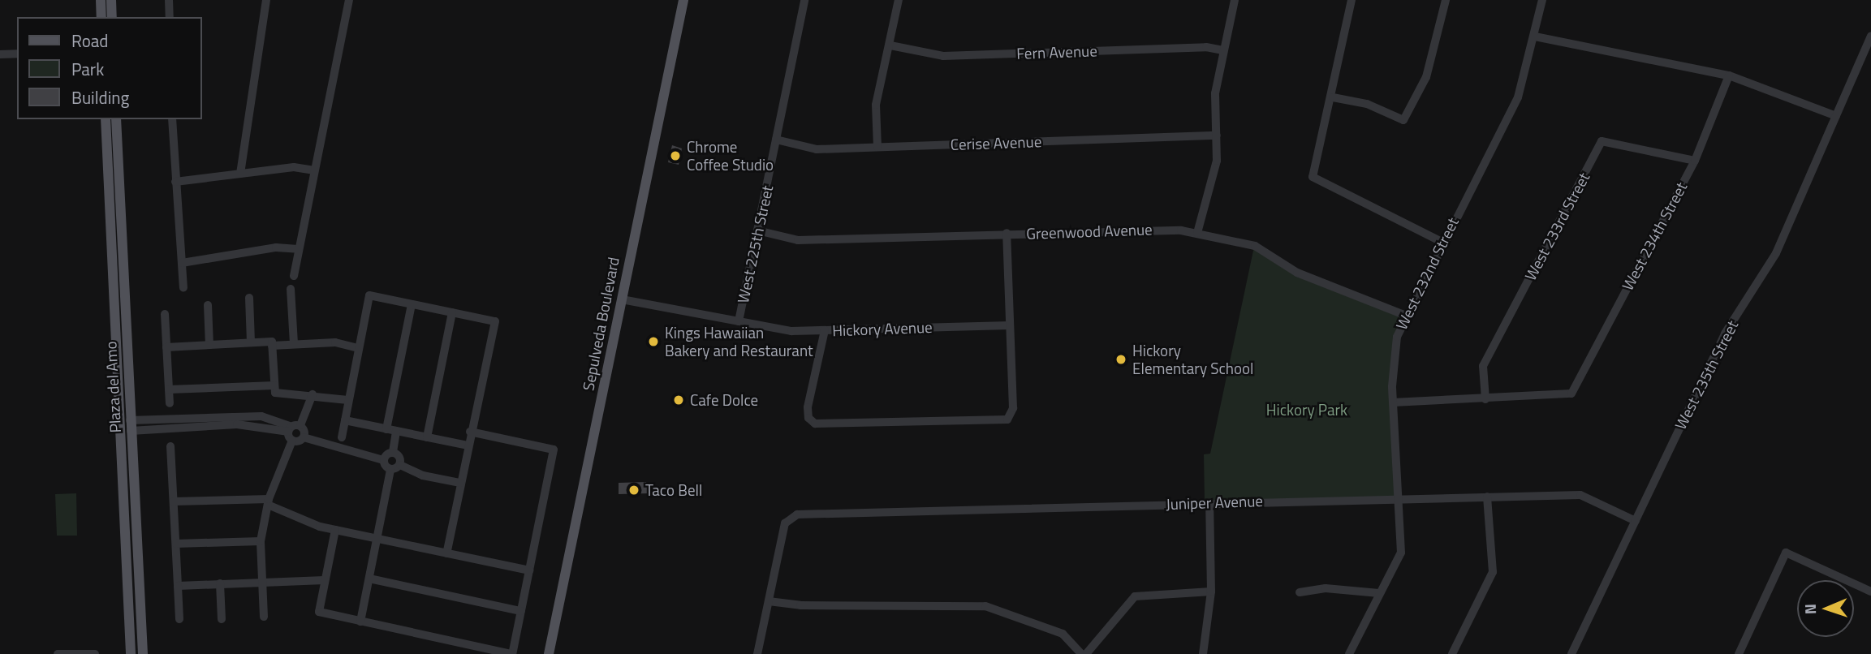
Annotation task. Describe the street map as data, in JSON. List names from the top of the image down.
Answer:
{
  "streets": {
    "main road": ["Sepulveda Boulevard", "Plaza del Amo"],
    "street": [
      "Fern Avenue",
      "Cerise Avenue",
      "West 233rd Street",
      "Greenwood Avenue",
      "West 234th Street",
      "West 225th Street",
      "West 232nd Street",
      "Hickory Avenue",
      "West 235th Street",
      "Juniper Avenue"
    ]
  },
  "crossings": [
    ["Cerise Avenue", "West 225th Street"],
    ["West 233rd Street", "West 234th Street"],
    ["Greenwood Avenue", "West 225th Street"],
    ["Greenwood Avenue", "West 232nd Street"],
    ["West 225th Street", "Hickory Avenue"],
    ["West 232nd Street", "Juniper Avenue"],
    ["Sepulveda Boulevard", "Hickory Avenue"],
    ["West 235th Street", "Juniper Avenue"]
  ],
  "parks": ["Hickory Park"],
  "places": [
    "Chrome Coffee Studio",
    "Kings Hawaiian Bakery and Restaurant",
    "Hickory Elementary School",
    "Cafe Dolce",
    "Taco Bell"
  ],
  "legend": ["Road", "Park", "Building"],
  "north": "left"
}
